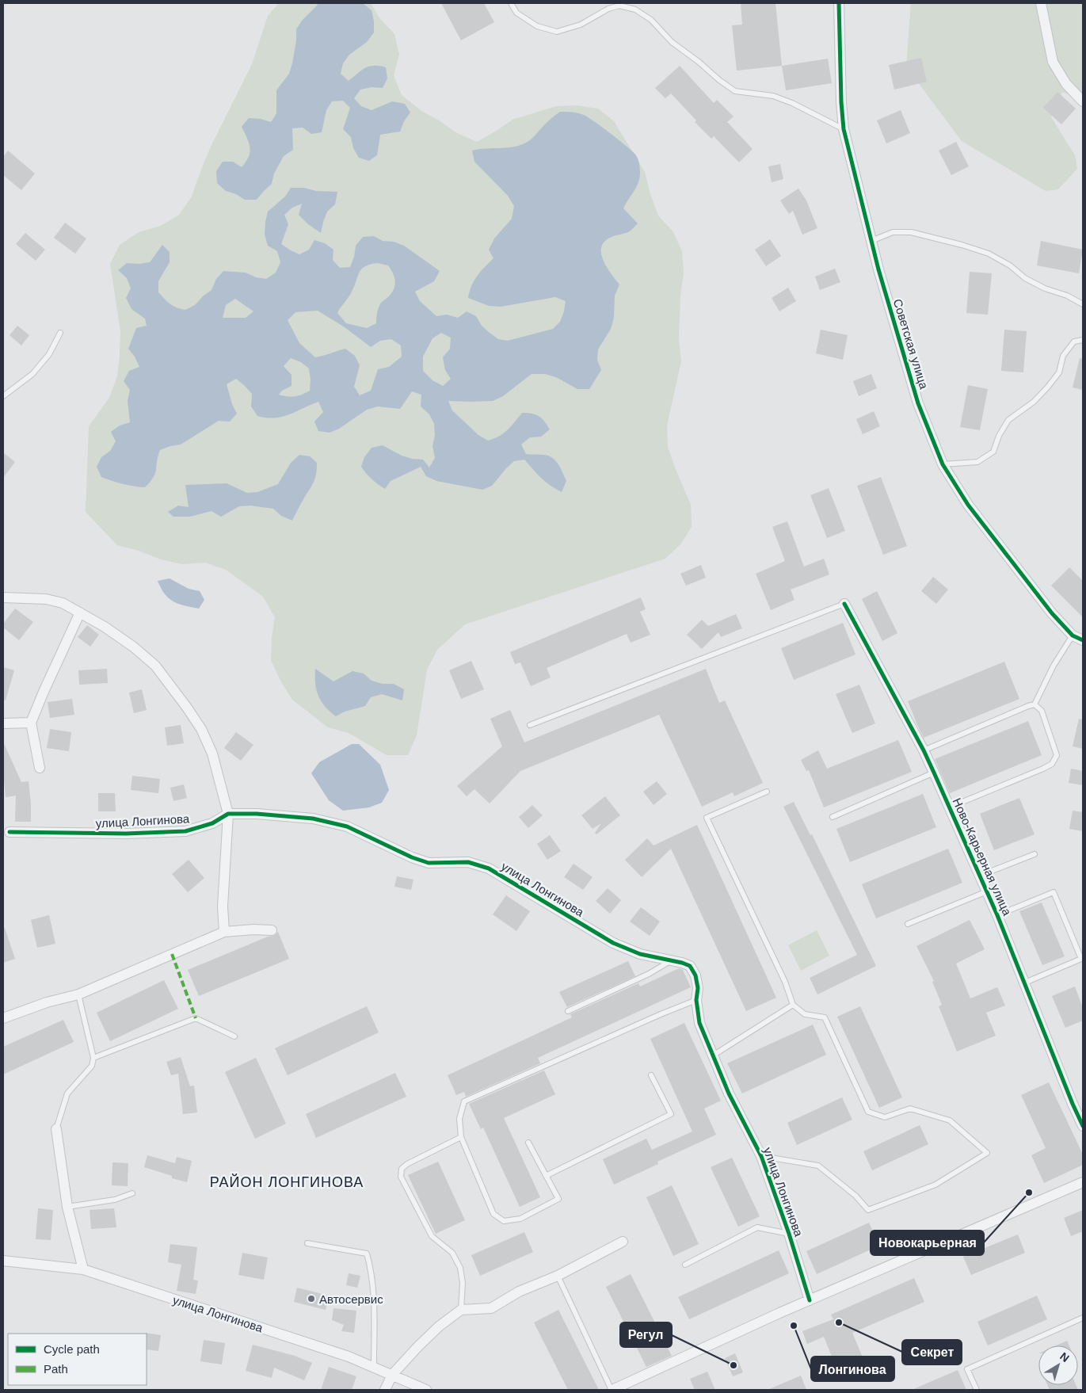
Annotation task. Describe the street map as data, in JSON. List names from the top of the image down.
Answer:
{
  "streets": {
    "street": ["Советская улица", "улица Лонгинова", "Ново-Карьерная улица"]
  },
  "districts": ["РАЙОН ЛОНГИНОВА"],
  "places": [
    "Новокарьерная",
    "Автосервис",
    "Секрет",
    "Лонгинова",
    "Регул"
  ],
  "legend": ["Cycle path", "Path"],
  "north": "top right"
}
